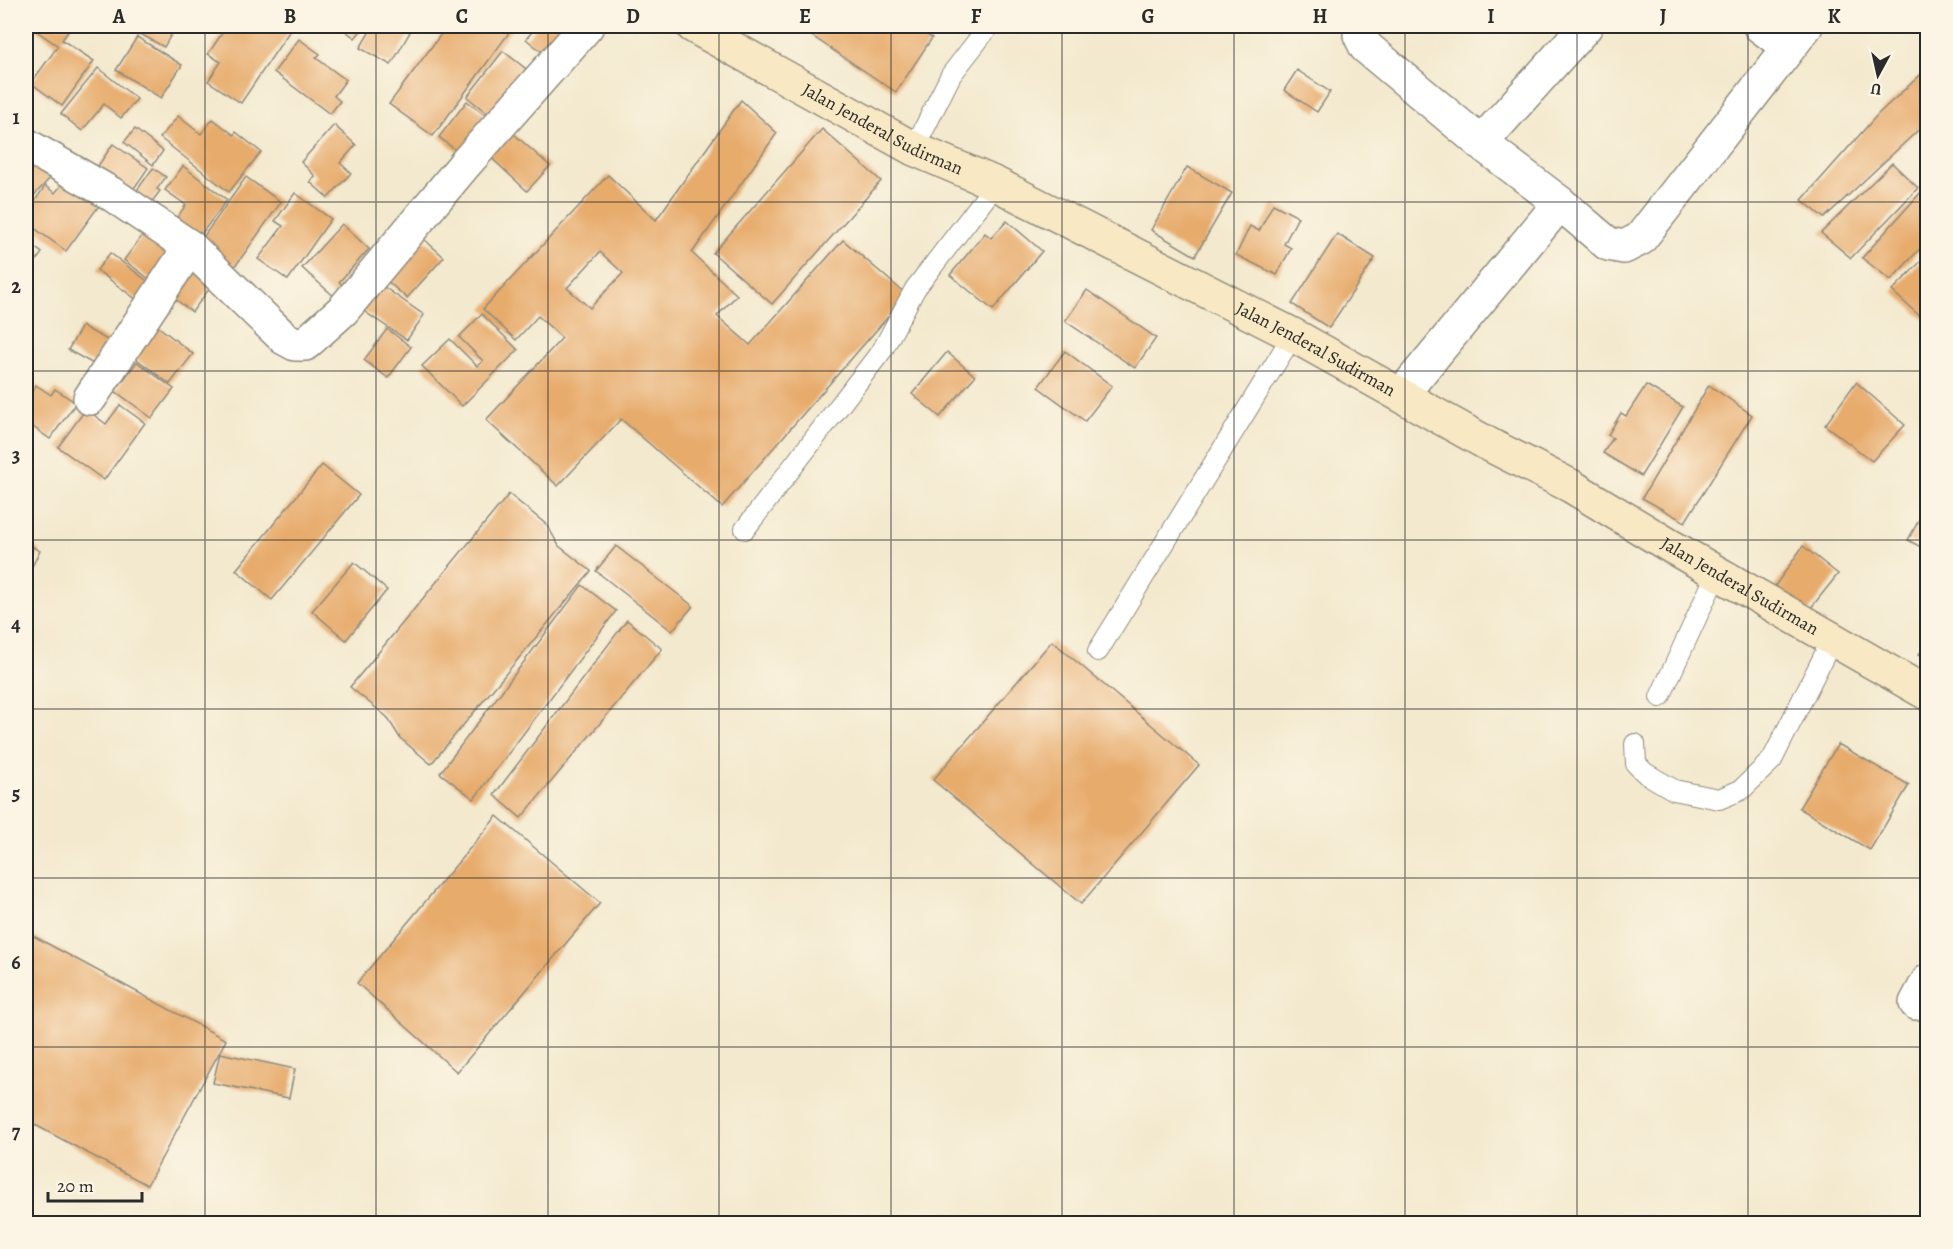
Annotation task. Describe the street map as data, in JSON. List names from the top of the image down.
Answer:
{
  "streets": {
    "main road": ["Jalan Jenderal Sudirman"]
  },
  "scale_bar": "20 m",
  "north": "bottom",
  "grid": {
    "columns": [
      "A",
      "B",
      "C",
      "D",
      "E",
      "F",
      "G",
      "H",
      "I",
      "J",
      "K"
    ],
    "rows": [
      "1",
      "2",
      "3",
      "4",
      "5",
      "6",
      "7"
    ]
  }
}
